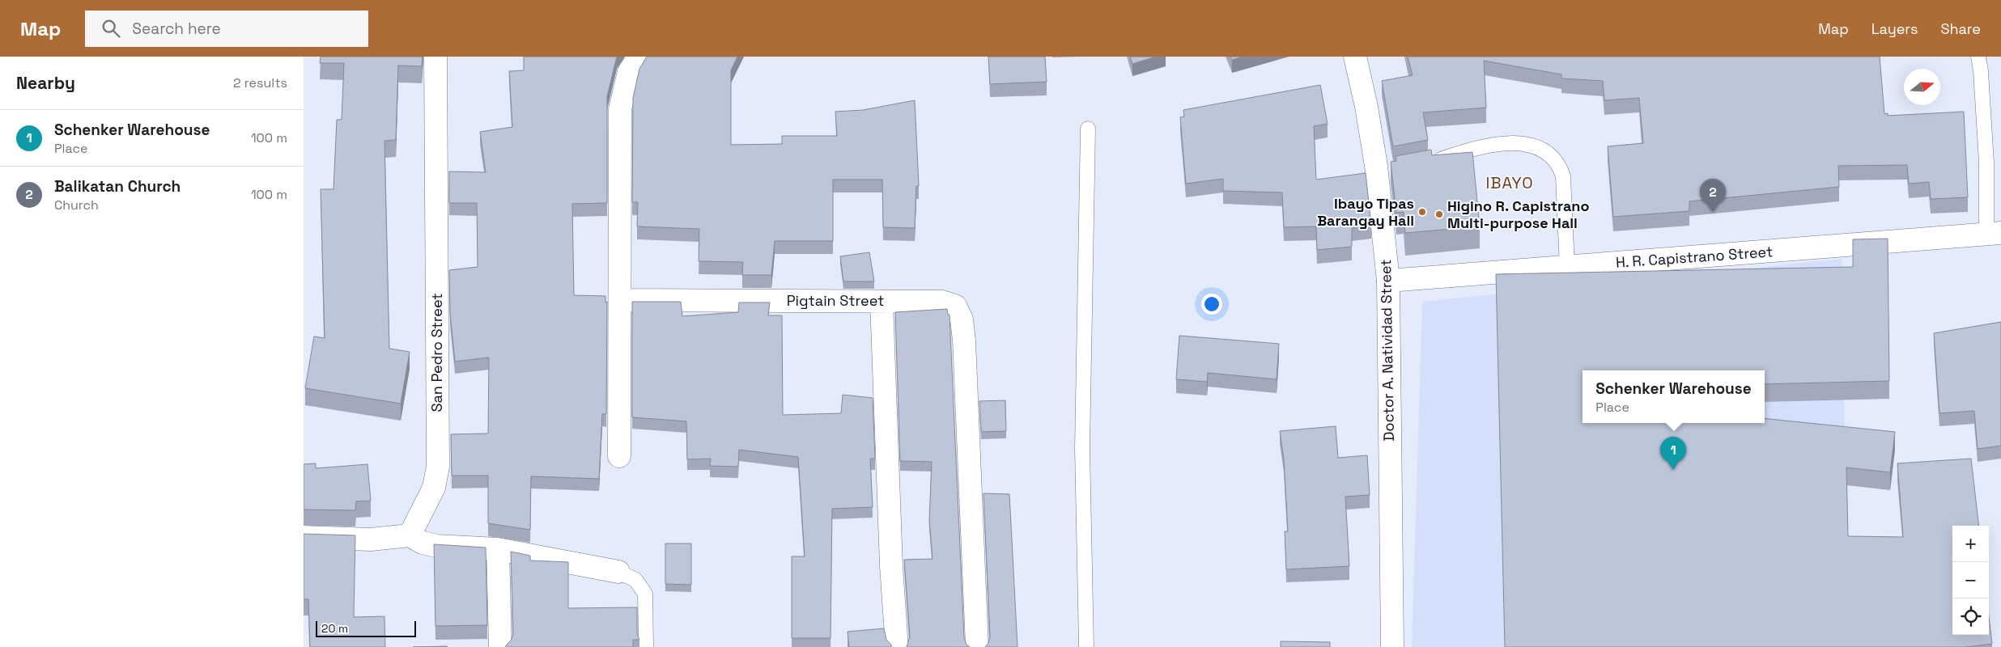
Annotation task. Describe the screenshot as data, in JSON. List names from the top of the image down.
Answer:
{
  "streets": {
    "street": [
      "H. R. Capistrano Street",
      "Pigtain Street",
      "Doctor A. Natividad Street",
      "San Pedro Street"
    ]
  },
  "crossings": [
    ["H. R. Capistrano Street", "Doctor A. Natividad Street"]
  ],
  "districts": ["IBAYO"],
  "places": ["Ibayo Tipas Barangay Hall", "Higino R. Capistrano Multi-purpose Hall"],
  "scale_bar": "20 m",
  "north": "right",
  "page": {
    "header": "Map",
    "search": "Search here",
    "nav": ["Map", "Layers", "Share"],
    "heading": ["Nearby", "2 results"],
    "list": [
      {
        "mark": "1",
        "name": "Schenker Warehouse",
        "note": "Place",
        "value": "100 m"
      },
      {
        "mark": "2",
        "name": "Balikatan Church",
        "note": "Church",
        "value": "100 m"
      }
    ],
    "pins": ["2", "1"],
    "popup": ["Schenker Warehouse", "Place"],
    "map_buttons": ["+", "−"],
    "scale": "20 m"
  }
}
